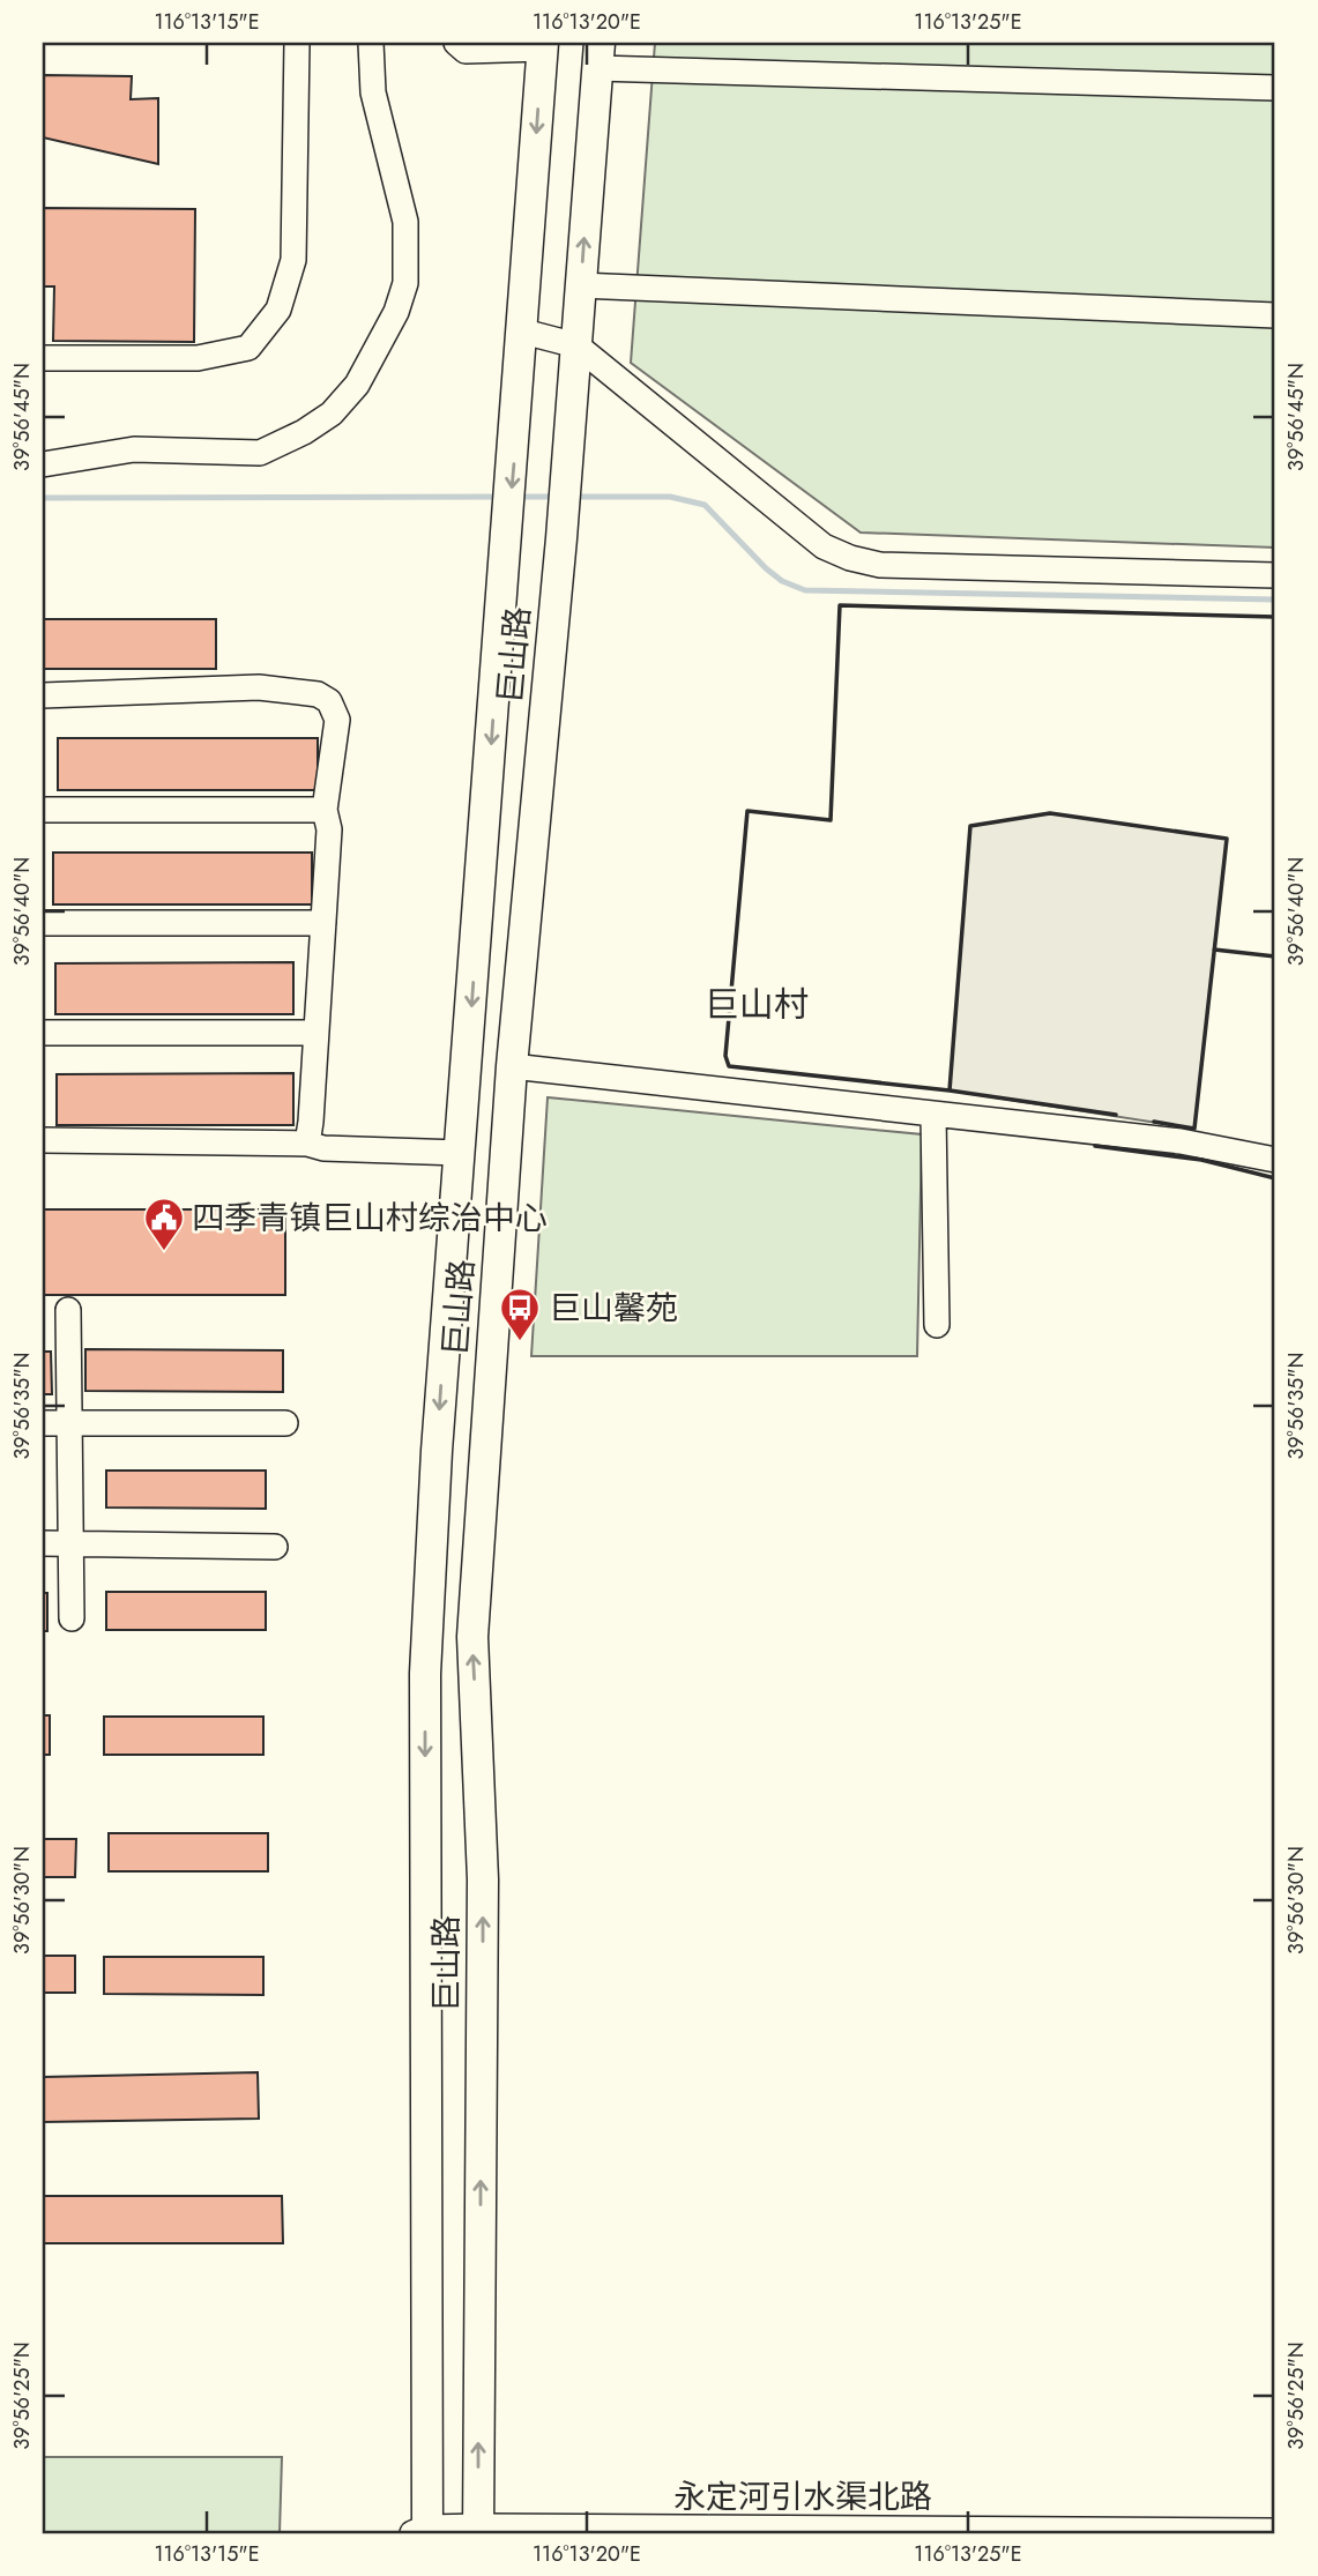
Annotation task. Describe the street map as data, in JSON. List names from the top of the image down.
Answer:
{
  "streets": {
    "main road": ["巨山路"],
    "street": ["永定河引水渠北路"]
  },
  "crossings": [
    ["巨山路", "永定河引水渠北路"]
  ],
  "districts": ["巨山村"],
  "places": {
    "public building": ["四季青镇巨山村综治中心"],
    "bus stop": ["巨山馨苑"]
  },
  "coordinates": [
    "116°13'15\"E",
    "116°13'20\"E",
    "116°13'25\"E",
    "39°56'45\"N",
    "39°56'40\"N",
    "39°56'35\"N",
    "39°56'30\"N",
    "39°56'25\"N"
  ]
}
